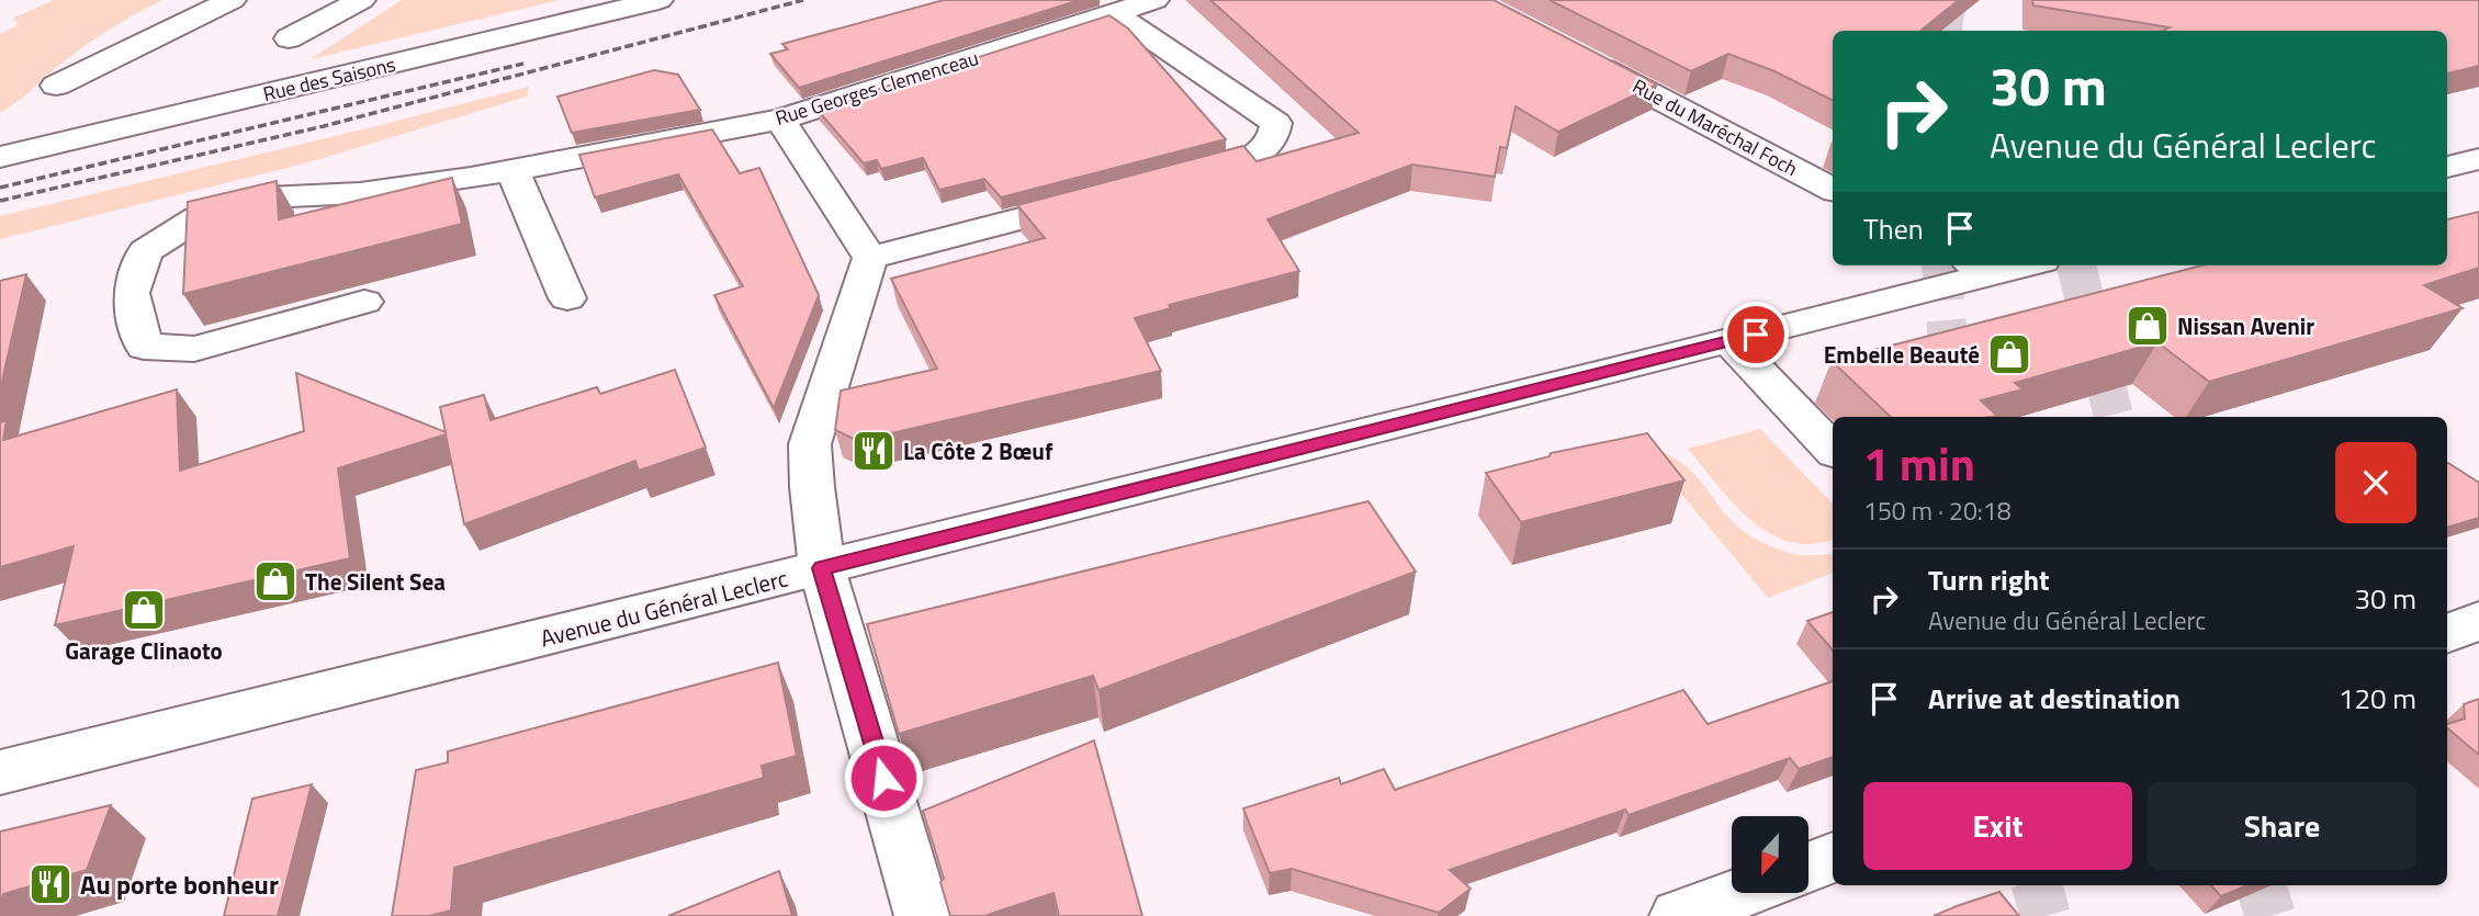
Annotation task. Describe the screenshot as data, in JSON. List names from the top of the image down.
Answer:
{
  "streets": {
    "street": [
      "Rue des Saisons",
      "Rue Georges Clemenceau",
      "Rue du Maréchal Foch",
      "Avenue du Général Leclerc"
    ]
  },
  "places": {
    "shop": [
      "Nissan Avenir",
      "Embelle Beauté",
      "The Silent Sea",
      "Garage Clinaoto"
    ],
    "restaurant": ["La Côte 2 Bœuf", "Au porte bonheur"]
  },
  "north": "bottom",
  "page": {
    "turn": ["30 m", "Avenue du Général Leclerc"],
    "then": "Then",
    "heading": ["1 min", "150 m · 20:18"],
    "list": [
      {
        "name": "Turn right",
        "note": "Avenue du Général Leclerc",
        "value": "30 m"
      },
      {
        "name": "Arrive at destination",
        "value": "120 m"
      }
    ],
    "buttons": ["Exit", "Share"]
  }
}
